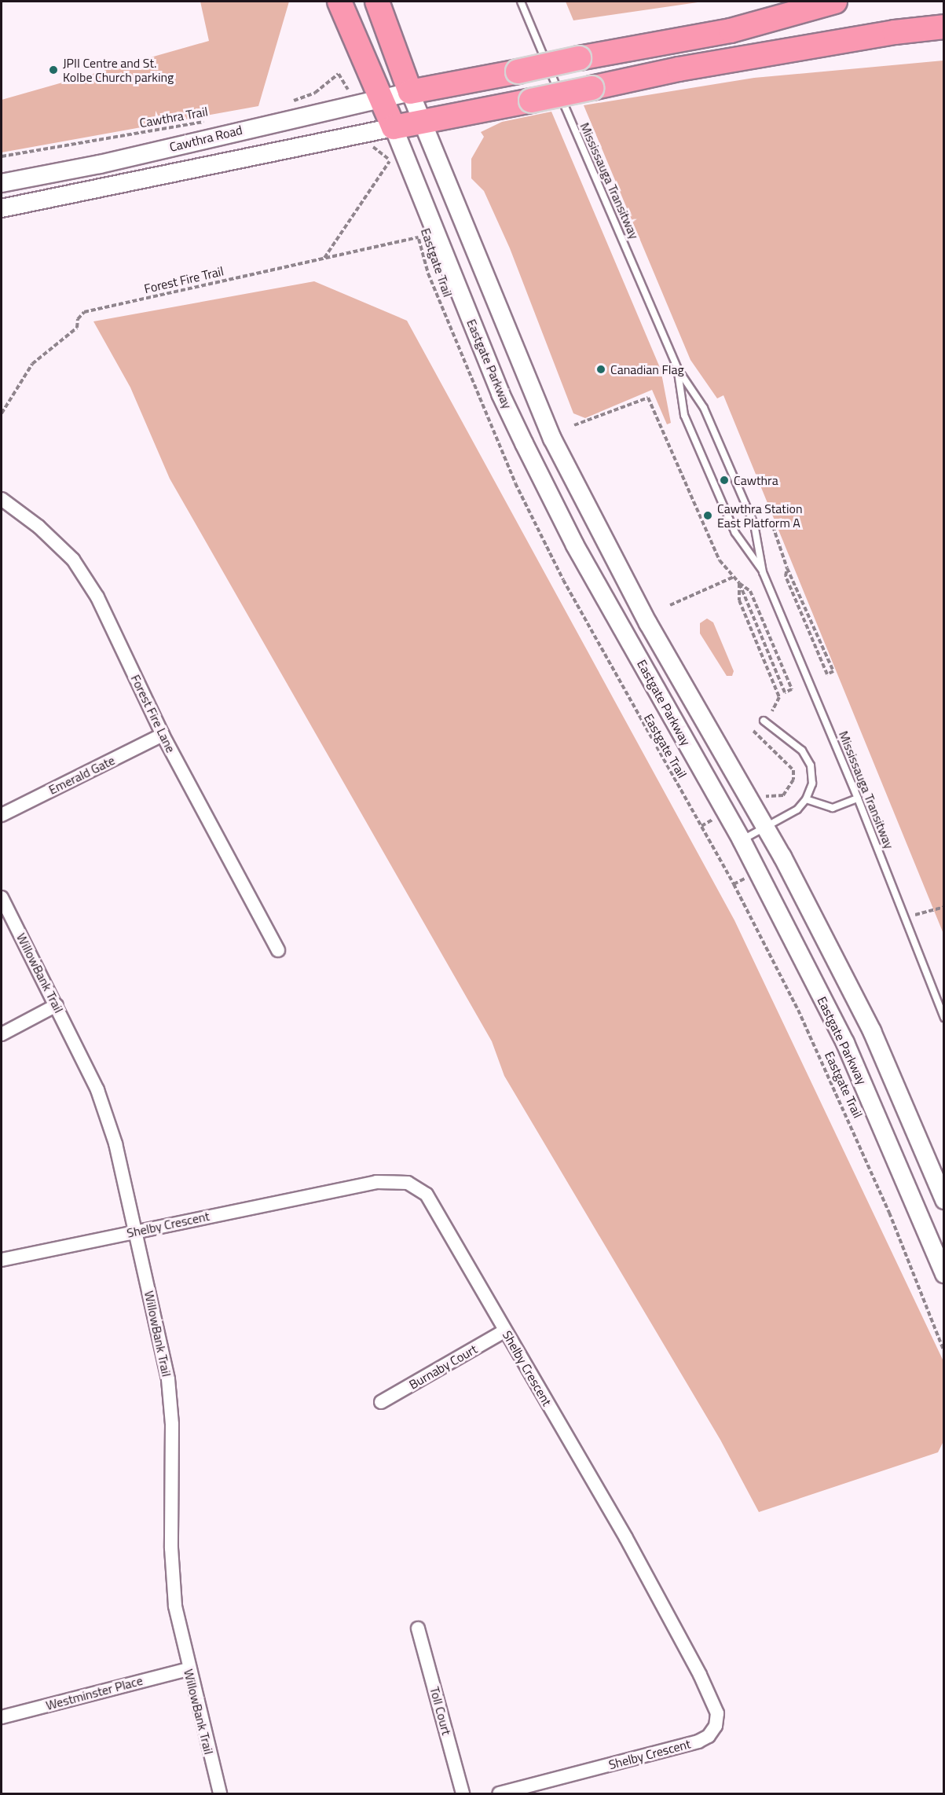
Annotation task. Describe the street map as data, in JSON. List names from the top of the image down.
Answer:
{
  "streets": {
    "main road": ["Cawthra Road", "Eastgate Parkway"],
    "street": [
      "Forest Fire Lane",
      "Emerald Gate",
      "WillowBank Trail",
      "Shelby Crescent",
      "Burnaby Court",
      "Westminster Place",
      "Toll Court"
    ],
    "lane": ["Mississauga Transitway"],
    "path": ["Cawthra Trail", "Eastgate Trail", "Forest Fire Trail"]
  },
  "crossings": [
    ["Cawthra Road", "Eastgate Parkway"],
    ["Eastgate Trail", "Forest Fire Trail"],
    ["Forest Fire Lane", "Emerald Gate"],
    ["WillowBank Trail", "Shelby Crescent"],
    ["WillowBank Trail", "Westminster Place"],
    ["Shelby Crescent", "Burnaby Court"]
  ],
  "places": [
    "JPII Centre and St. Kolbe Church parking",
    "Canadian Flag",
    "Cawthra",
    "Cawthra Station East Platform A"
  ]
}
